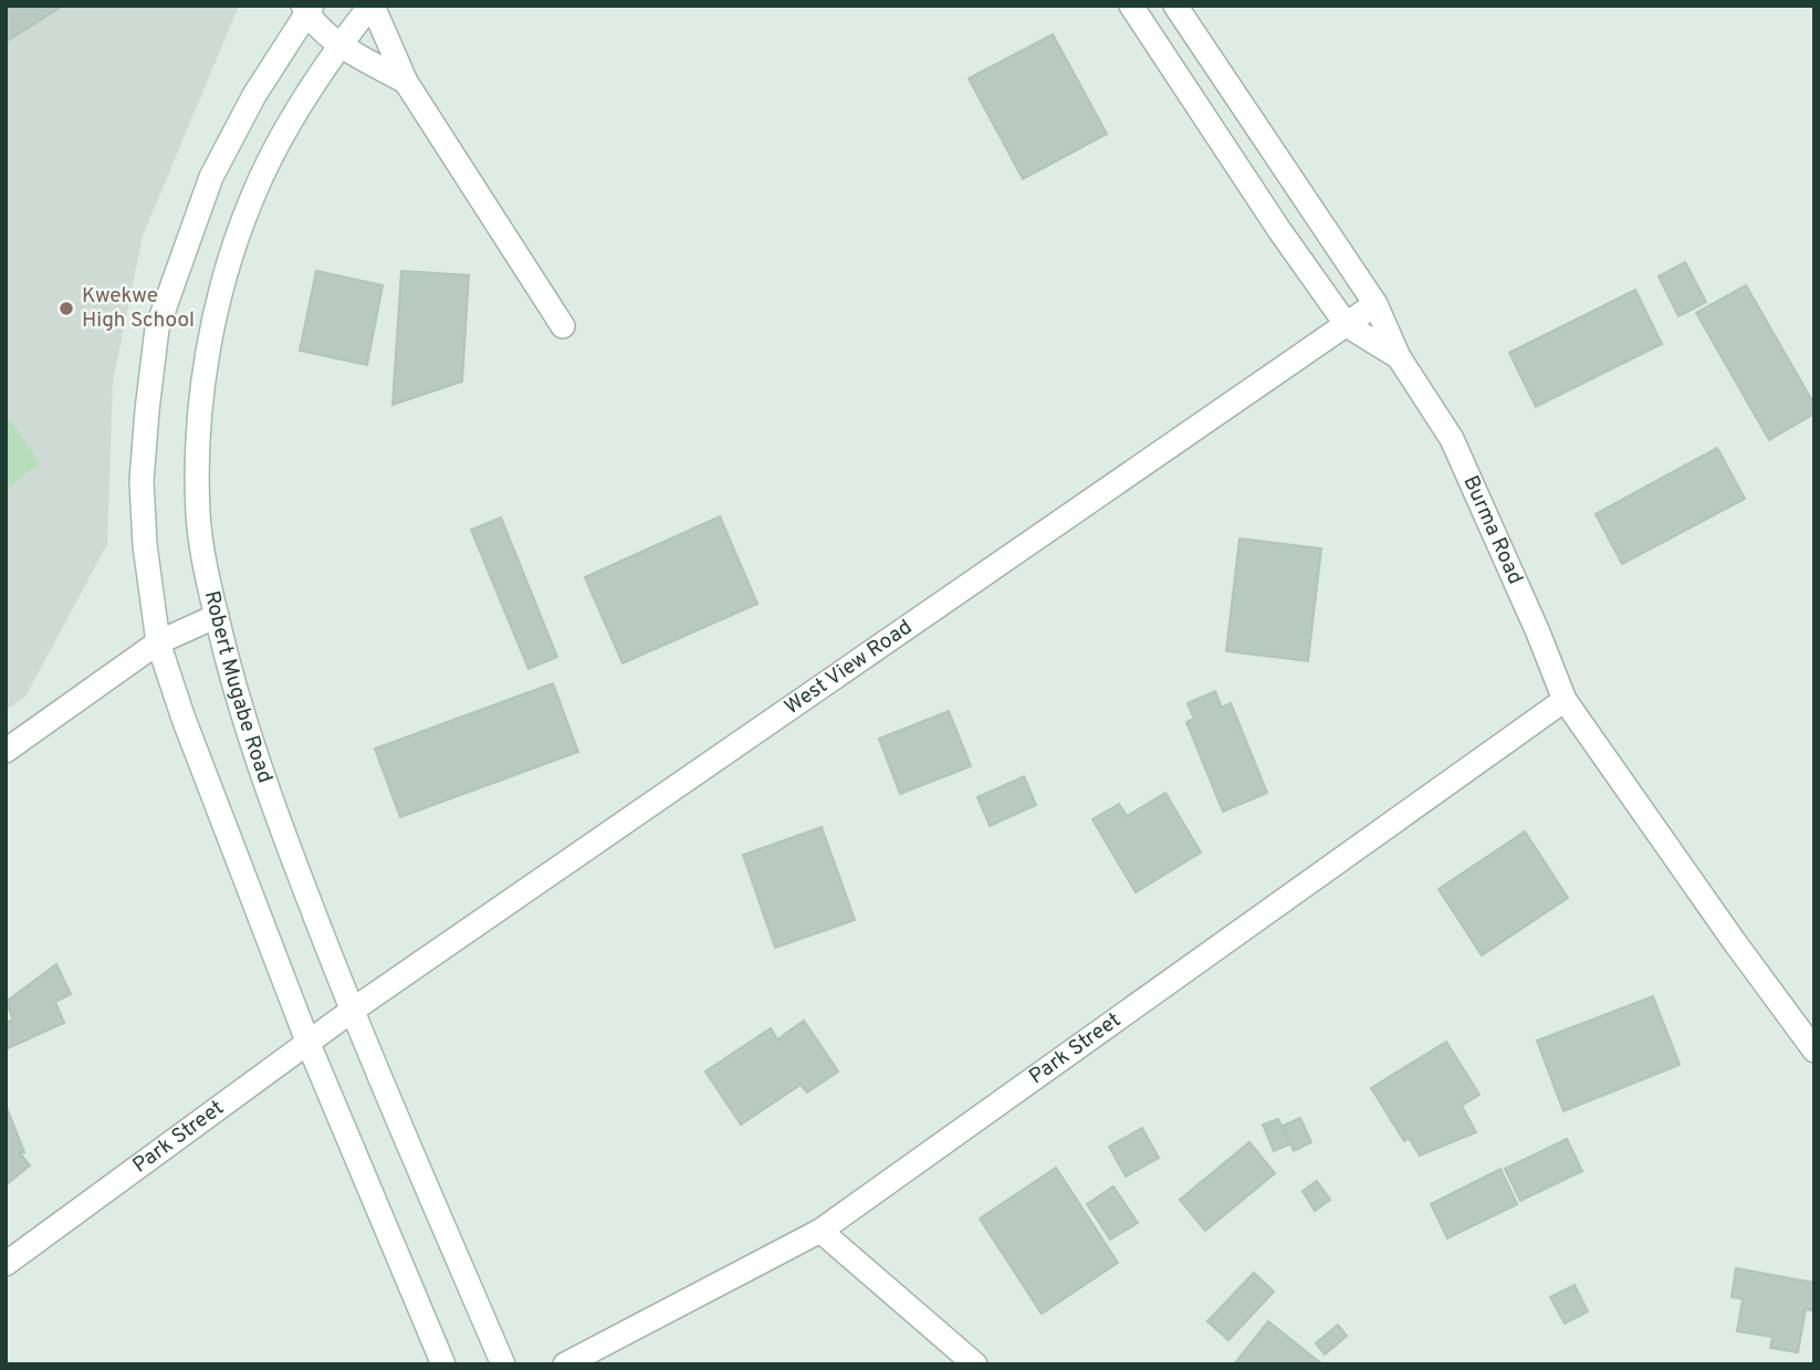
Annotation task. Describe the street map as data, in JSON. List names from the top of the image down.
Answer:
{
  "streets": {
    "street": [
      "Burma Road",
      "West View Road",
      "Robert Mugabe Road",
      "Park Street"
    ]
  },
  "crossings": [
    ["Burma Road", "West View Road"],
    ["Burma Road", "Park Street"],
    ["West View Road", "Robert Mugabe Road"],
    ["West View Road", "Park Street"],
    ["Robert Mugabe Road", "Park Street"]
  ],
  "places": ["Kwekwe High School"]
}
